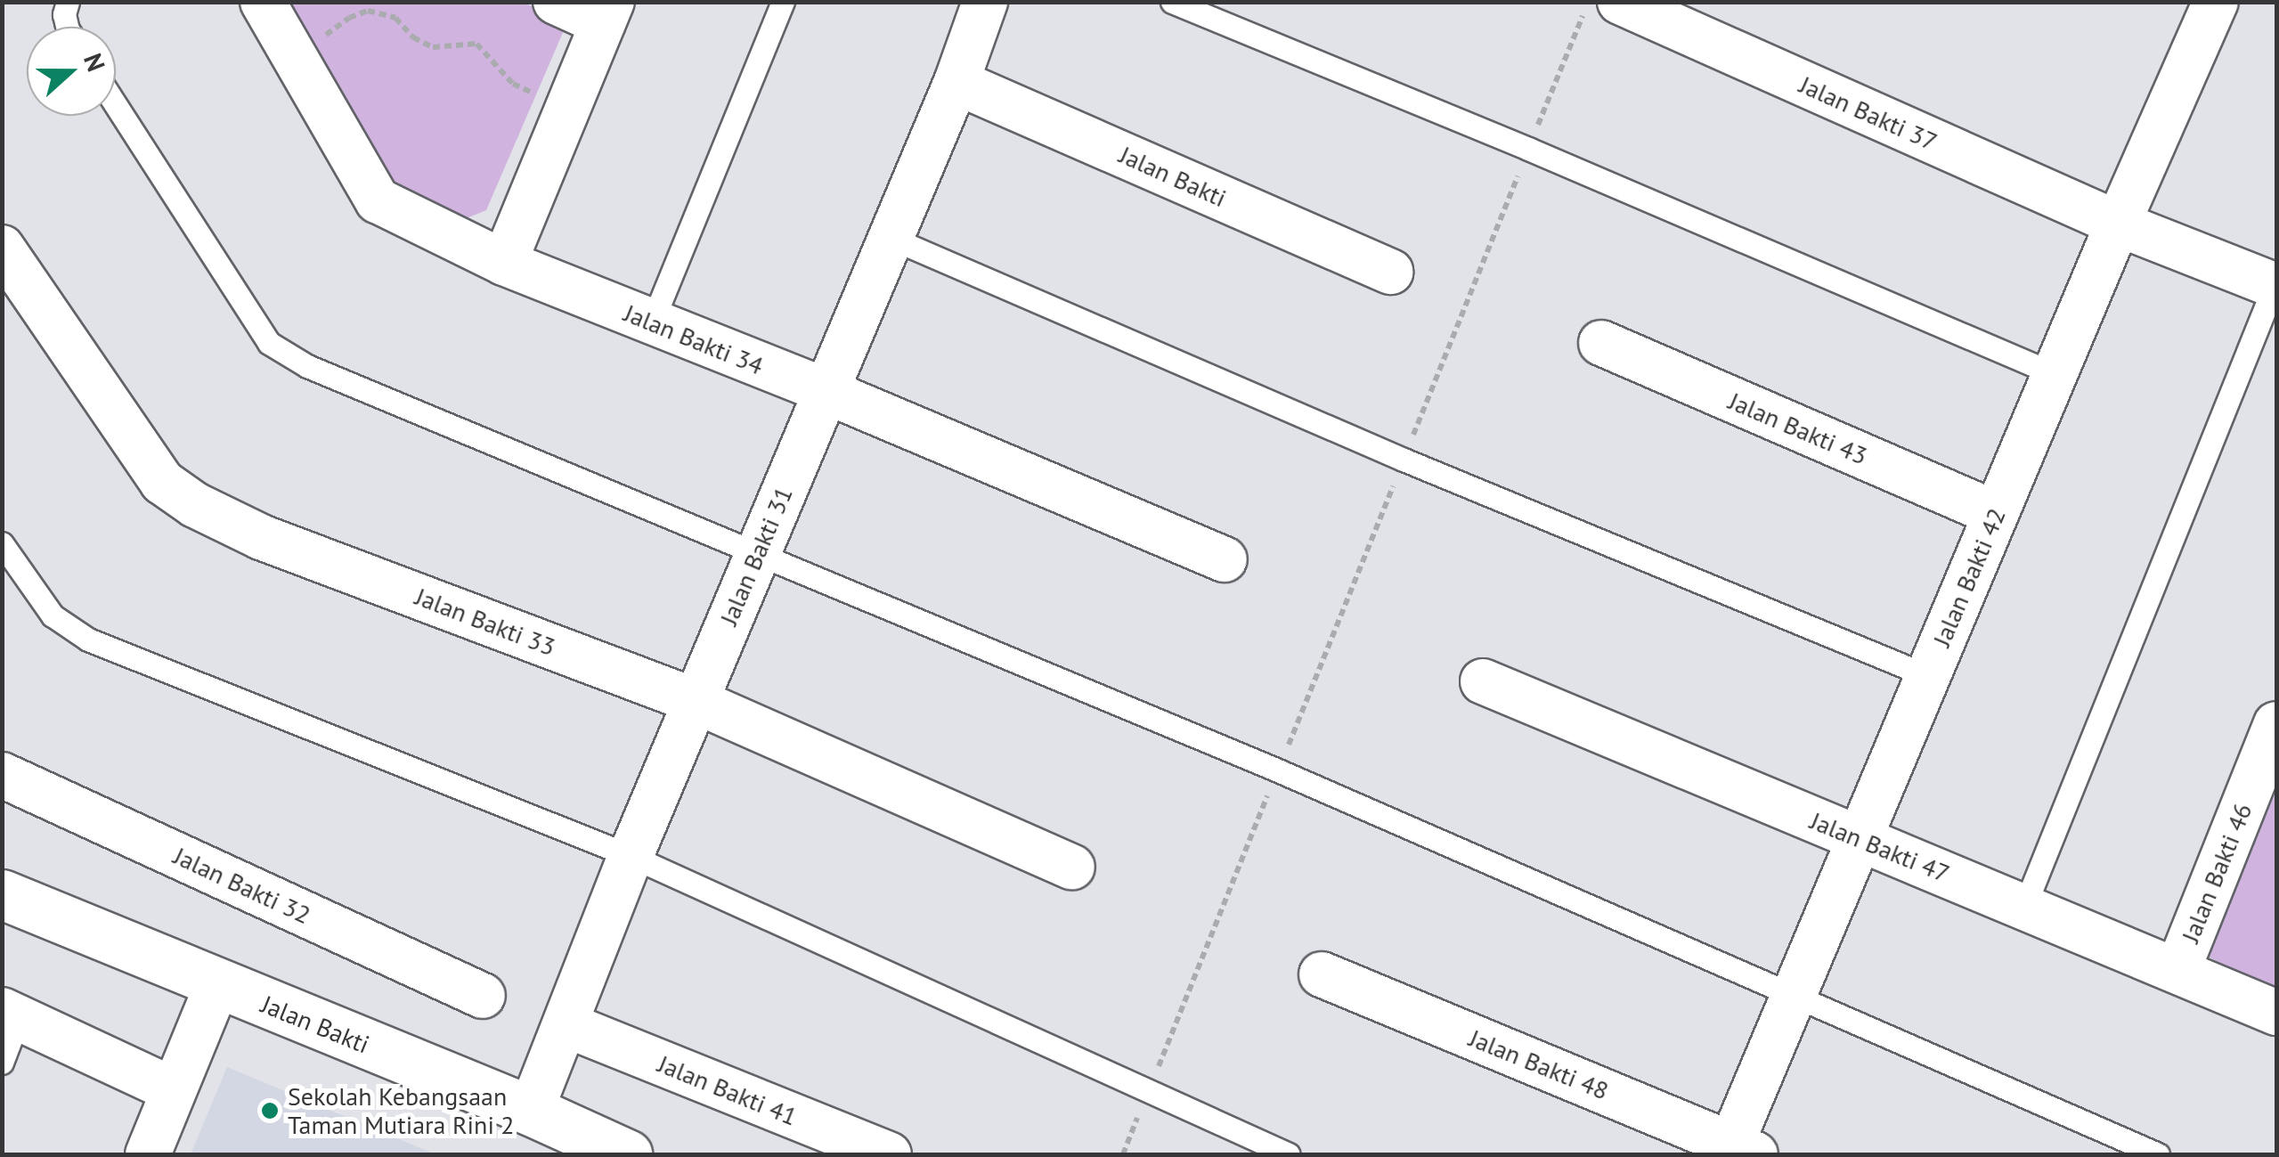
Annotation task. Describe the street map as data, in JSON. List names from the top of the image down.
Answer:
{
  "streets": {
    "street": [
      "Jalan Bakti 37",
      "Jalan Bakti",
      "Jalan Bakti 34",
      "Jalan Bakti 43",
      "Jalan Bakti 31",
      "Jalan Bakti 42",
      "Jalan Bakti 33",
      "Jalan Bakti 47",
      "Jalan Bakti 46",
      "Jalan Bakti 32",
      "Jalan Bakti 48",
      "Jalan Bakti 41"
    ]
  },
  "crossings": [
    ["Jalan Bakti 37", "Jalan Bakti 42"],
    ["Jalan Bakti", "Jalan Bakti 31"],
    ["Jalan Bakti 34", "Jalan Bakti 31"],
    ["Jalan Bakti 43", "Jalan Bakti 42"],
    ["Jalan Bakti 31", "Jalan Bakti 33"],
    ["Jalan Bakti 31", "Jalan Bakti 41"],
    ["Jalan Bakti 42", "Jalan Bakti 47"],
    ["Jalan Bakti 42", "Jalan Bakti 48"],
    ["Jalan Bakti 47", "Jalan Bakti 46"]
  ],
  "places": ["Sekolah Kebangsaan Taman Mutiara Rini 2"],
  "north": "right"
}
